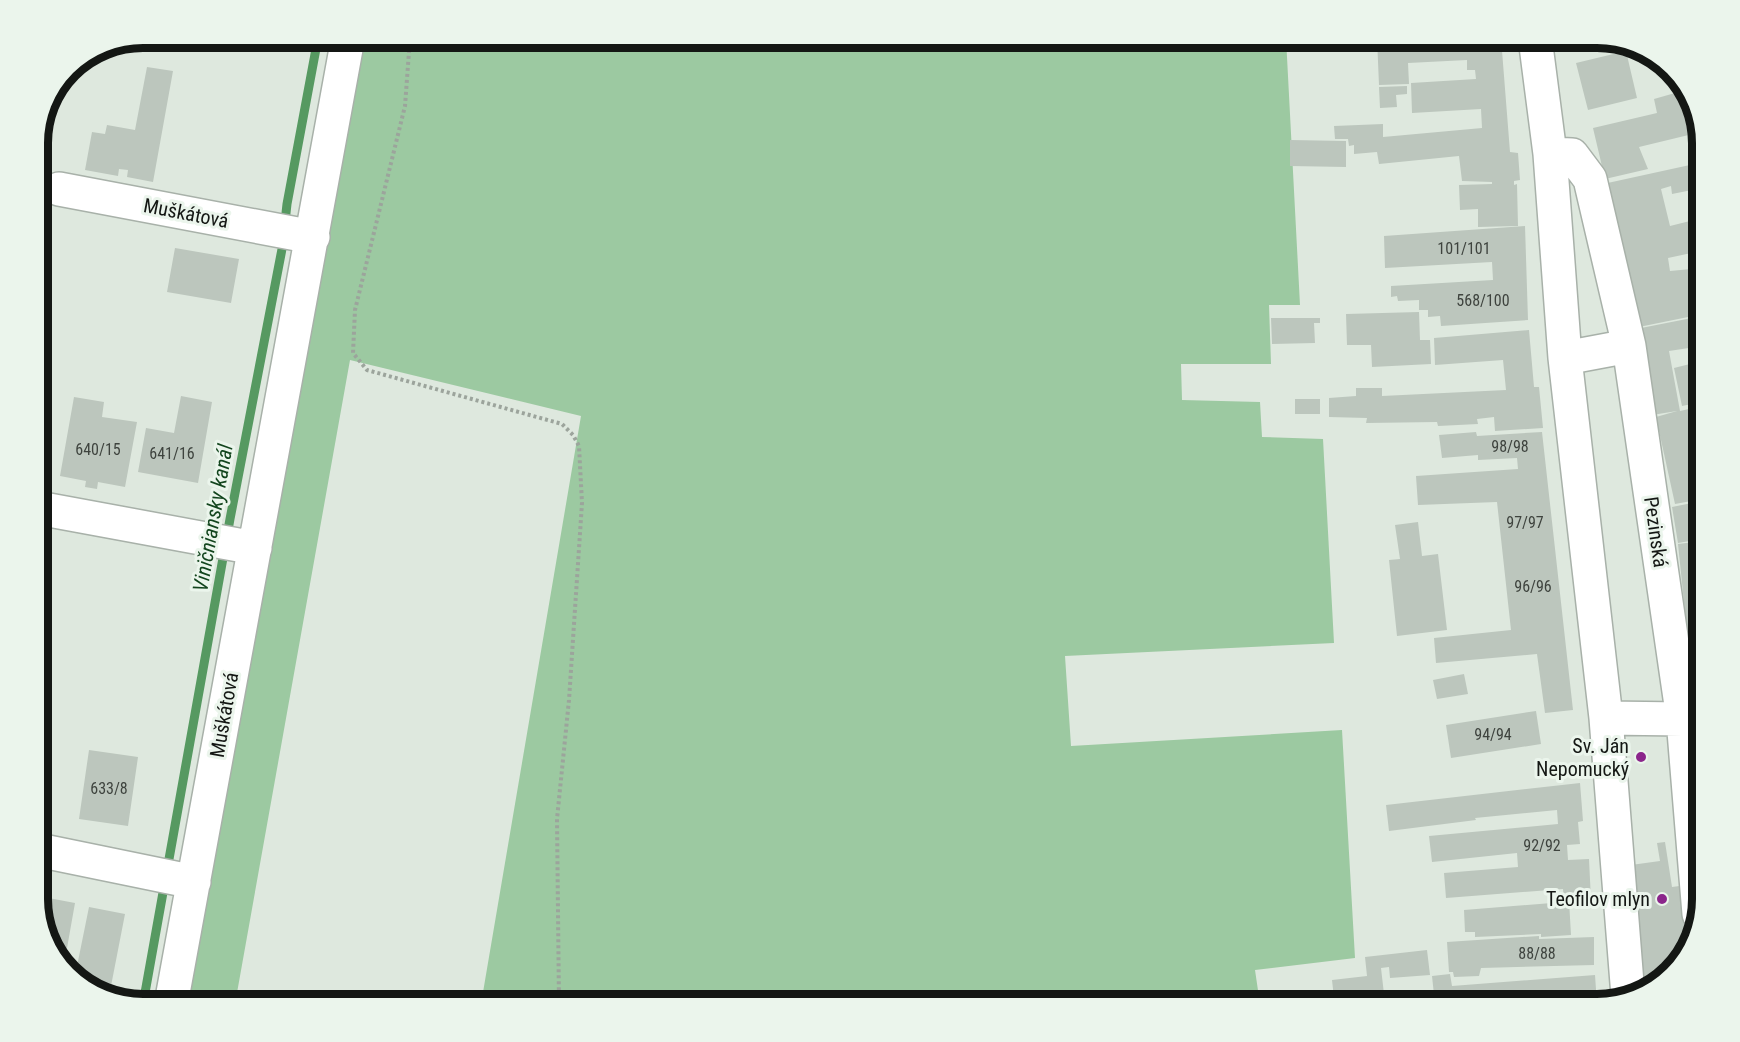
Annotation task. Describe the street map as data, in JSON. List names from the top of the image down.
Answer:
{
  "streets": {
    "street": ["Muškátová", "Pezinská"]
  },
  "water": ["Viničniansky kanál"],
  "places": ["Sv. Ján Nepomucký", "Teofilov mlyn"],
  "house_numbers": [
    "101/101",
    "568/100",
    "98/98",
    "640/15",
    "641/16",
    "97/97",
    "96/96",
    "94/94",
    "633/8",
    "92/92",
    "88/88"
  ]
}
